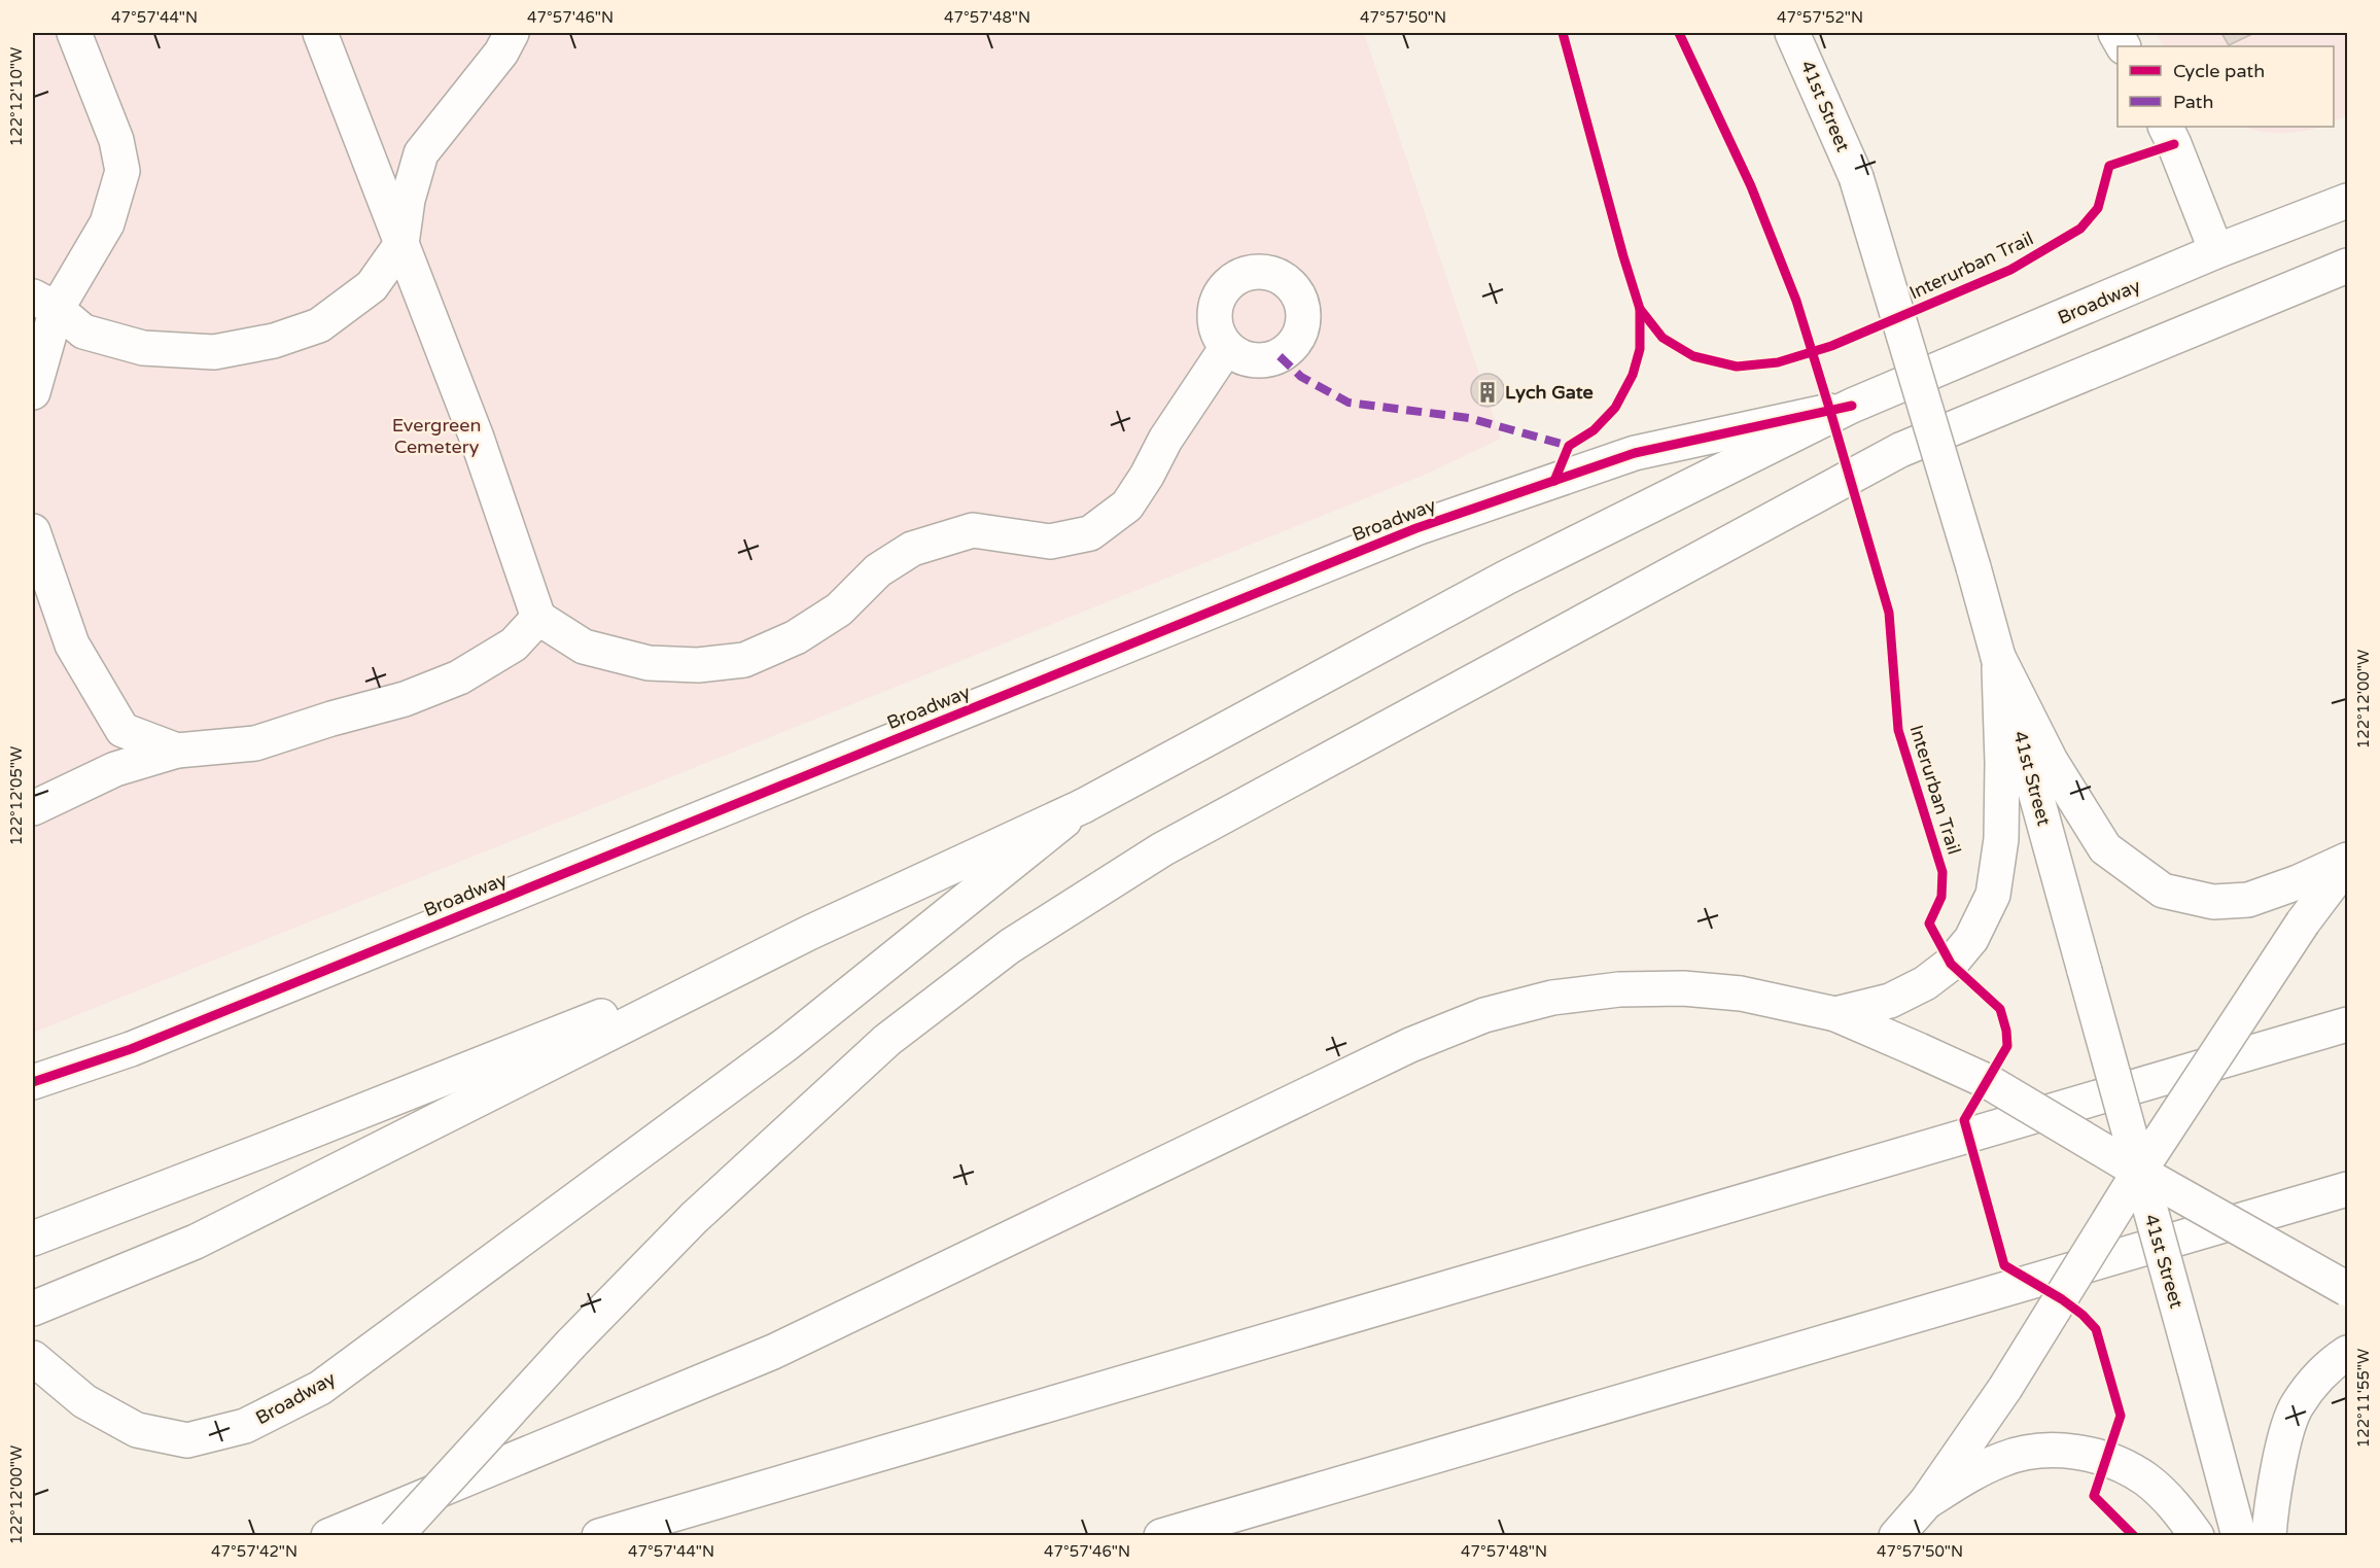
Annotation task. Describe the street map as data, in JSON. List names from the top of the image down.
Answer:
{
  "streets": {
    "main road": ["41st Street", "Broadway"],
    "cycle path": ["Interurban Trail"]
  },
  "parks": ["Evergreen Cemetery"],
  "places": {
    "building": ["Lych Gate"]
  },
  "legend": ["Cycle path", "Path"],
  "coordinates": [
    "47°57'44\"N",
    "47°57'46\"N",
    "47°57'48\"N",
    "47°57'50\"N",
    "47°57'52\"N",
    "122°12'10\"W",
    "122°12'00\"W",
    "122°12'05\"W",
    "122°11'55\"W",
    "47°57'42\"N"
  ]
}
